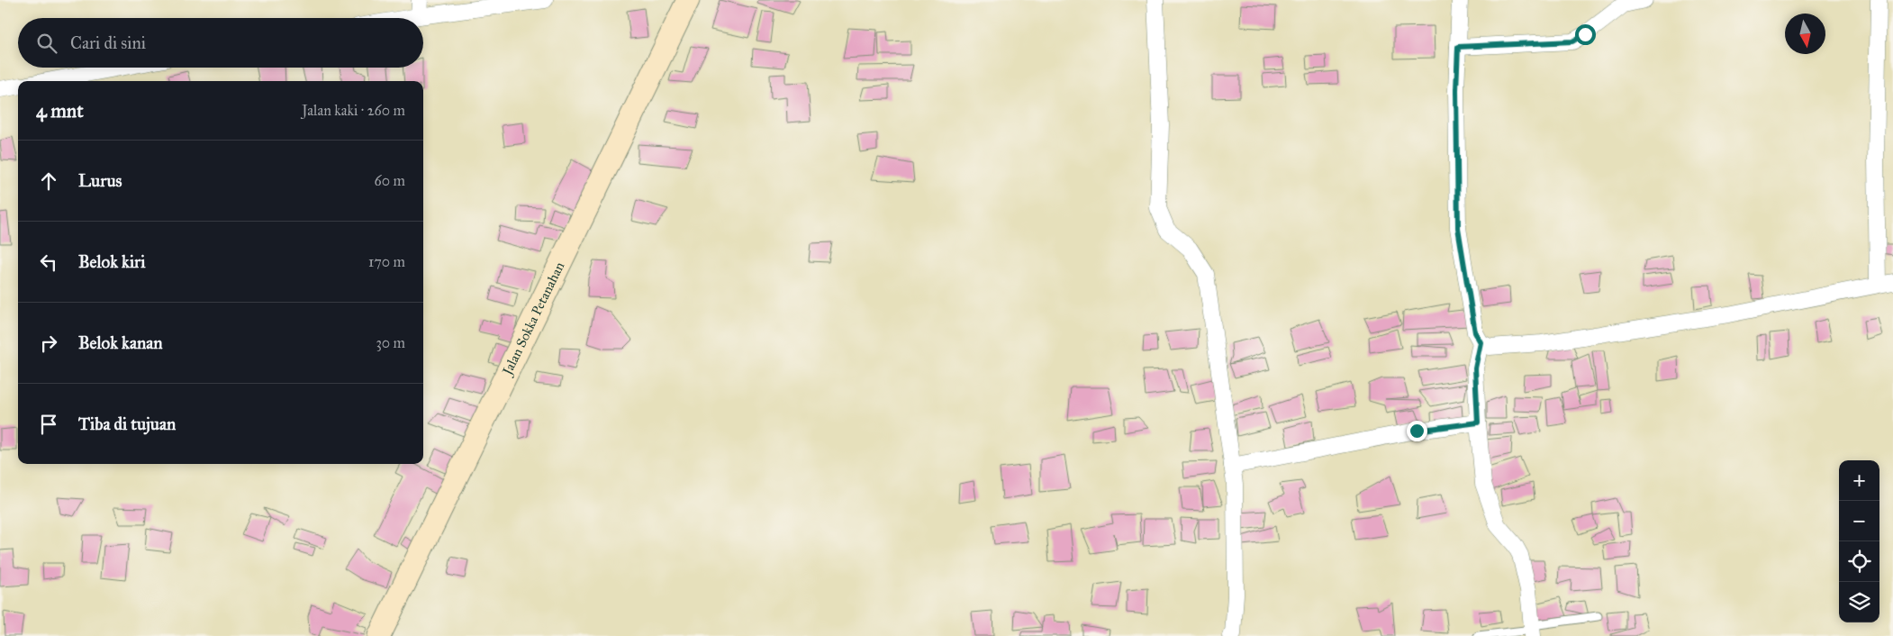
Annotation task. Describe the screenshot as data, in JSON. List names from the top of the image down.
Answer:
{
  "streets": {
    "main road": ["Jalan Sokka Petanahan"]
  },
  "north": "bottom",
  "page": {
    "search": "Cari di sini",
    "heading": ["4 mnt", "Jalan kaki · 260 m"],
    "list": [
      ["Lurus", "60 m"],
      ["Belok kiri", "170 m"],
      ["Belok kanan", "30 m"],
      "Tiba di tujuan"
    ],
    "map_buttons": ["+", "−"]
  }
}
